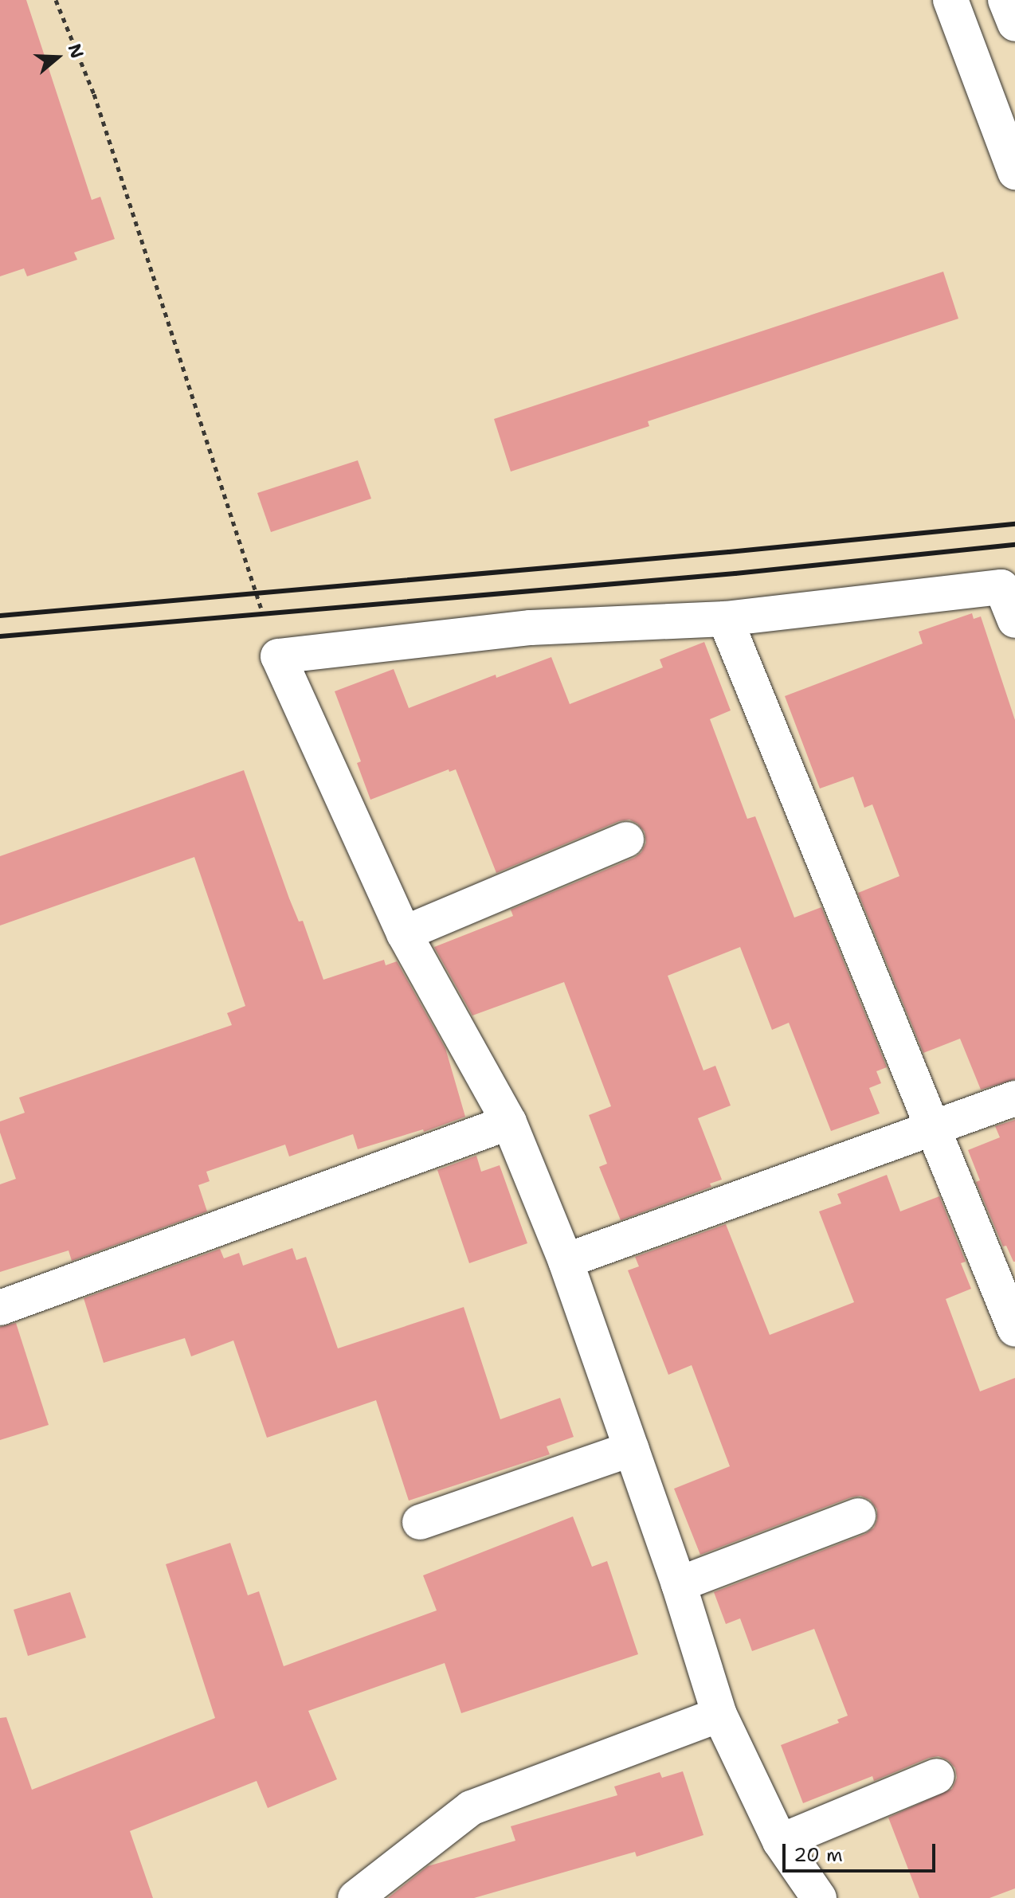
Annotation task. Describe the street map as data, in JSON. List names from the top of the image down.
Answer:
{
  "scale_bar": "20 m",
  "north": "right"
}
